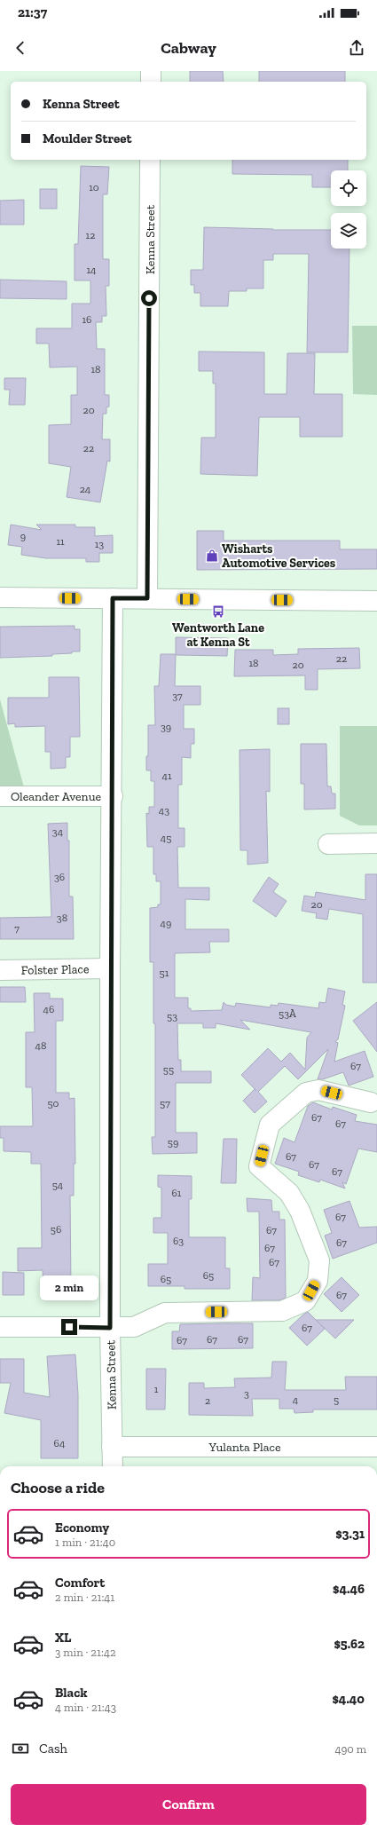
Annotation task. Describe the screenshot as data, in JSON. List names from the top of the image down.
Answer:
{
  "streets": {
    "street": [
      "Kenna Street",
      "Oleander Avenue",
      "Folster Place",
      "Yulanta Place"
    ]
  },
  "crossings": [
    ["Kenna Street", "Oleander Avenue"],
    ["Kenna Street", "Folster Place"],
    ["Kenna Street", "Yulanta Place"]
  ],
  "places": {
    "shop": ["Wisharts Automotive Services"],
    "bus stop": ["Wentworth Lane at Kenna St"]
  },
  "house_numbers": [
    "10",
    "12",
    "14",
    "16",
    "18",
    "20",
    "22",
    "24",
    "9",
    "11",
    "13",
    "22",
    "18",
    "20",
    "37",
    "39",
    "41",
    "43",
    "34",
    "45",
    "36",
    "20",
    "38",
    "49",
    "7",
    "51",
    "46",
    "53A",
    "53",
    "48",
    "67",
    "55",
    "50",
    "57",
    "67",
    "67",
    "59",
    "67",
    "67",
    "67",
    "54",
    "61",
    "67",
    "56",
    "67",
    "63",
    "67",
    "67",
    "67",
    "65",
    "65",
    "67",
    "67",
    "67",
    "67",
    "67",
    "1",
    "3",
    "4",
    "5",
    "2",
    "64"
  ],
  "page": {
    "status": "21:37",
    "header": "Cabway",
    "banner": ["Kenna Street", "Moulder Street"],
    "bubble": "2 min",
    "heading": "Choose a ride",
    "list": [
      {
        "name": "Economy",
        "note": "1 min · 21:40",
        "value": "$3.31"
      },
      {
        "name": "Comfort",
        "note": "2 min · 21:41",
        "value": "$4.46"
      },
      {
        "name": "XL",
        "note": "3 min · 21:42",
        "value": "$5.62"
      },
      {
        "name": "Black",
        "note": "4 min · 21:43",
        "value": "$4.40"
      }
    ],
    "pay": ["Cash", "490 m"],
    "buttons": "Confirm"
  }
}
